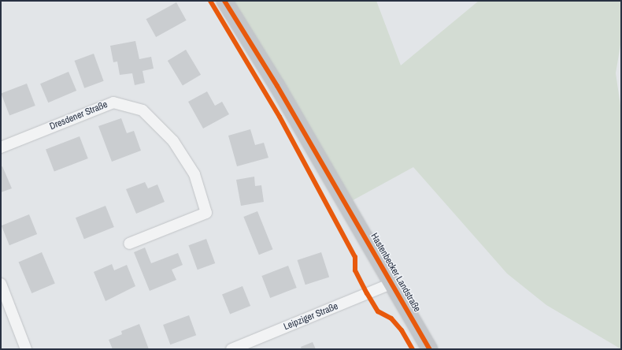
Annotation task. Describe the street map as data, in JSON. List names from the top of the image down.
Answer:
{
  "streets": {
    "main road": ["Hastenbecker Landstraße"],
    "street": ["Dresdener Straße", "Leipziger Straße"]
  },
  "crossings": [
    ["Hastenbecker Landstraße", "Leipziger Straße"]
  ]
}
